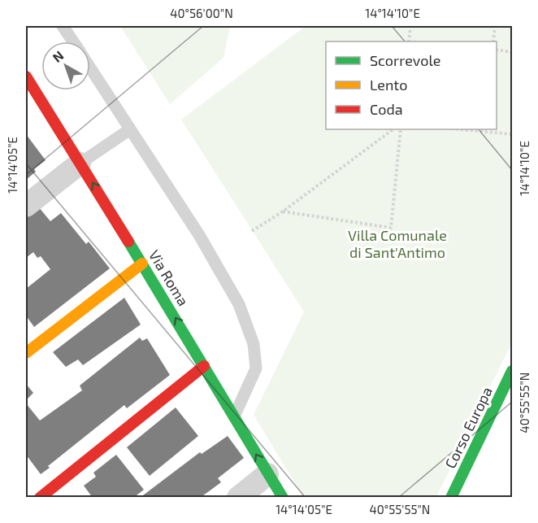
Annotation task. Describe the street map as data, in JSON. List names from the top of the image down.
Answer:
{
  "streets": {
    "street": ["Via Roma", "Corso Europa"]
  },
  "one_way": ["Via Roma"],
  "parks": ["Villa Comunale di Sant'Antimo"],
  "legend": ["Scorrevole", "Lento", "Coda"],
  "north": "top left",
  "coordinates": [
    "40°56'00\"N",
    "14°14'10\"E",
    "14°14'05\"E",
    "40°55'55\"N"
  ]
}
